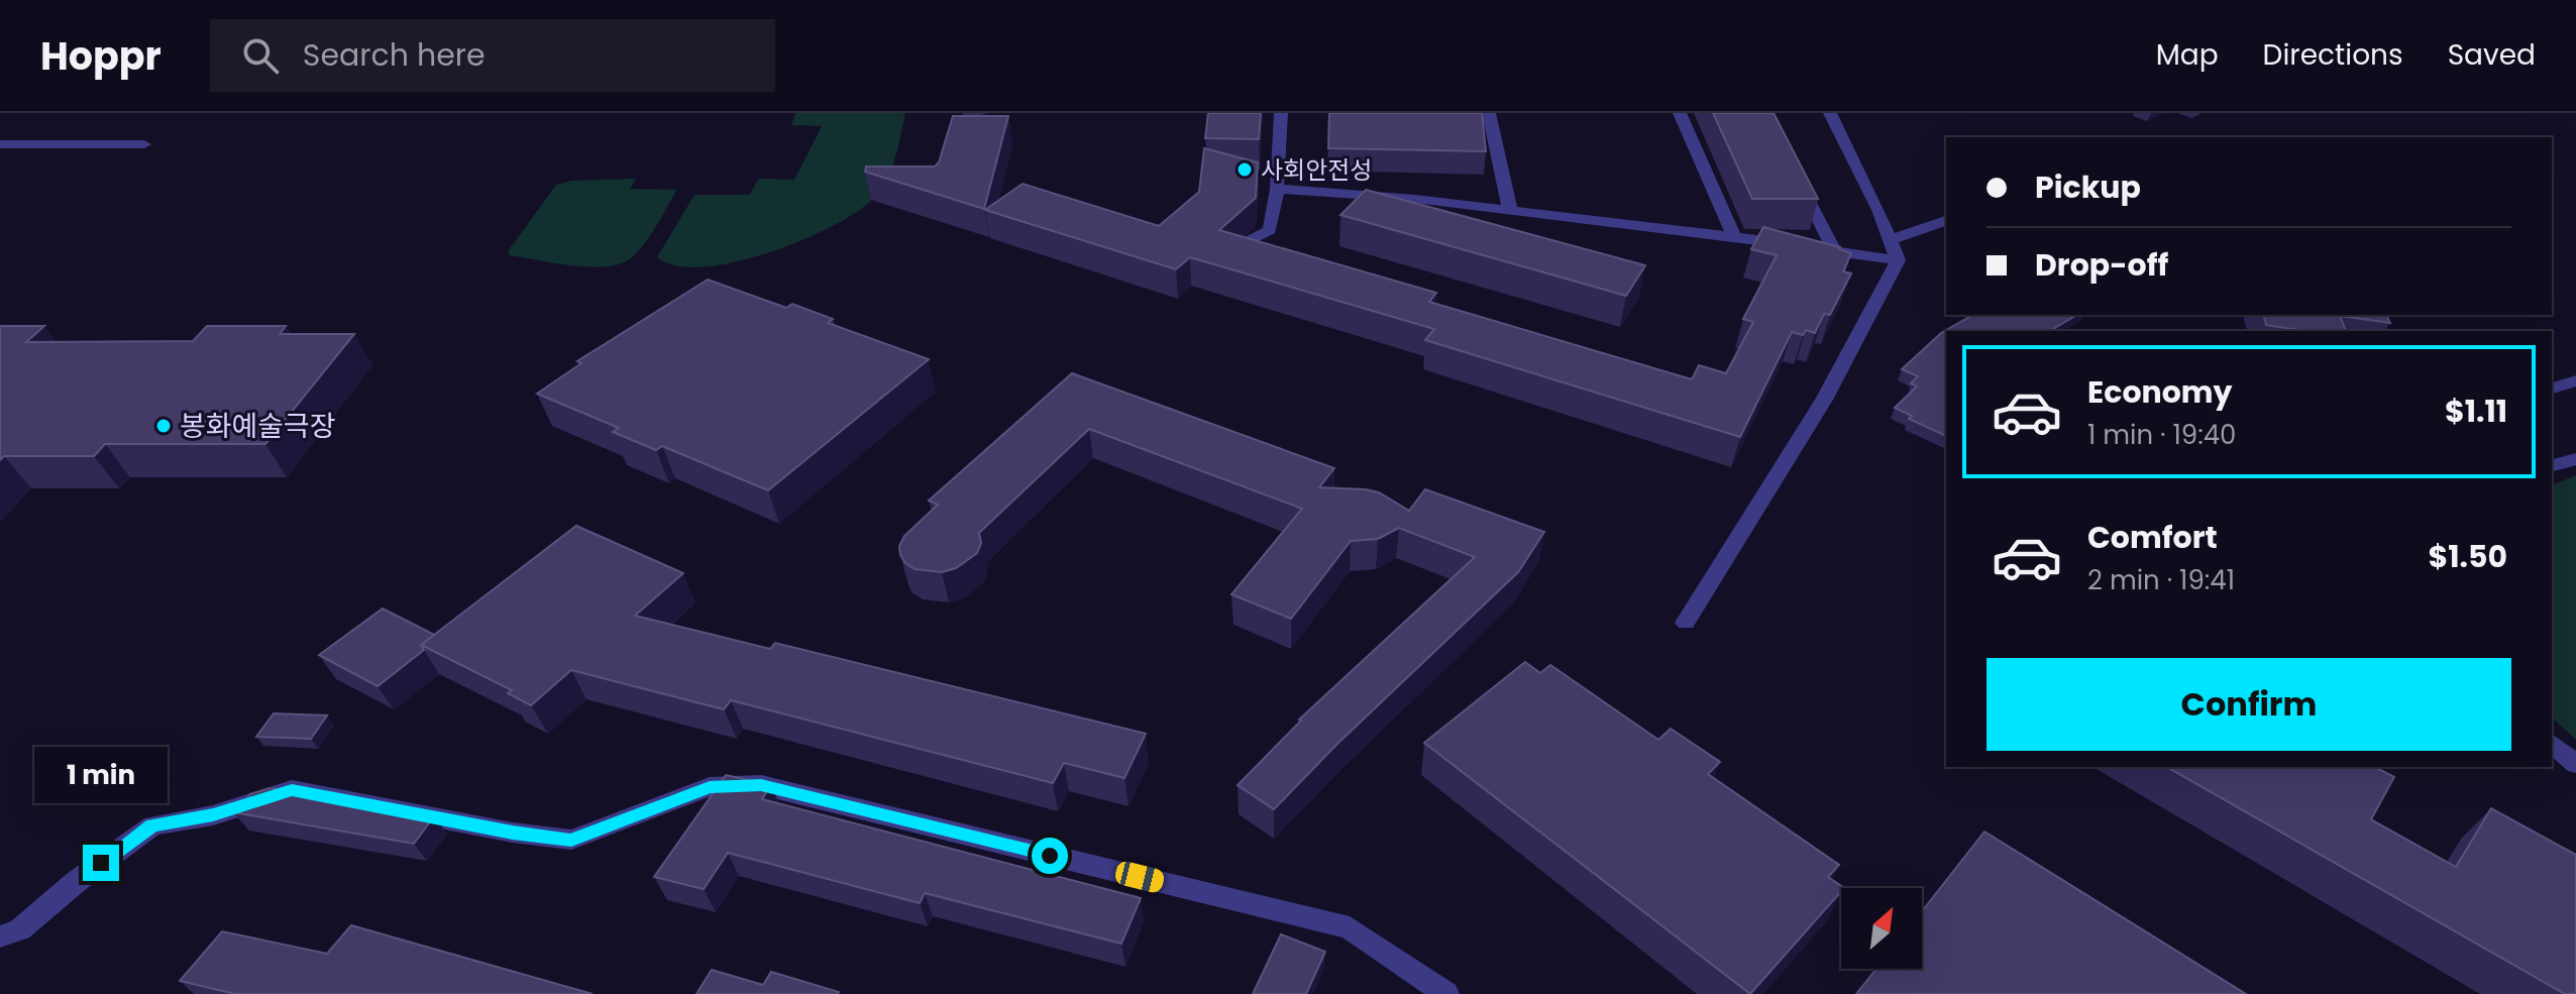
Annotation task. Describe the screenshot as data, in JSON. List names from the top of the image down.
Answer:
{
  "places": ["사회안전성", "봉화예술극장"],
  "north": "top right",
  "page": {
    "header": "Hoppr",
    "search": "Search here",
    "nav": ["Map", "Directions", "Saved"],
    "banner": ["Pickup", "Drop-off"],
    "list": [
      {
        "name": "Economy",
        "note": "1 min · 19:40",
        "value": "$1.11"
      },
      {
        "name": "Comfort",
        "note": "2 min · 19:41",
        "value": "$1.50"
      }
    ],
    "buttons": "Confirm",
    "bubble": "1 min"
  }
}
